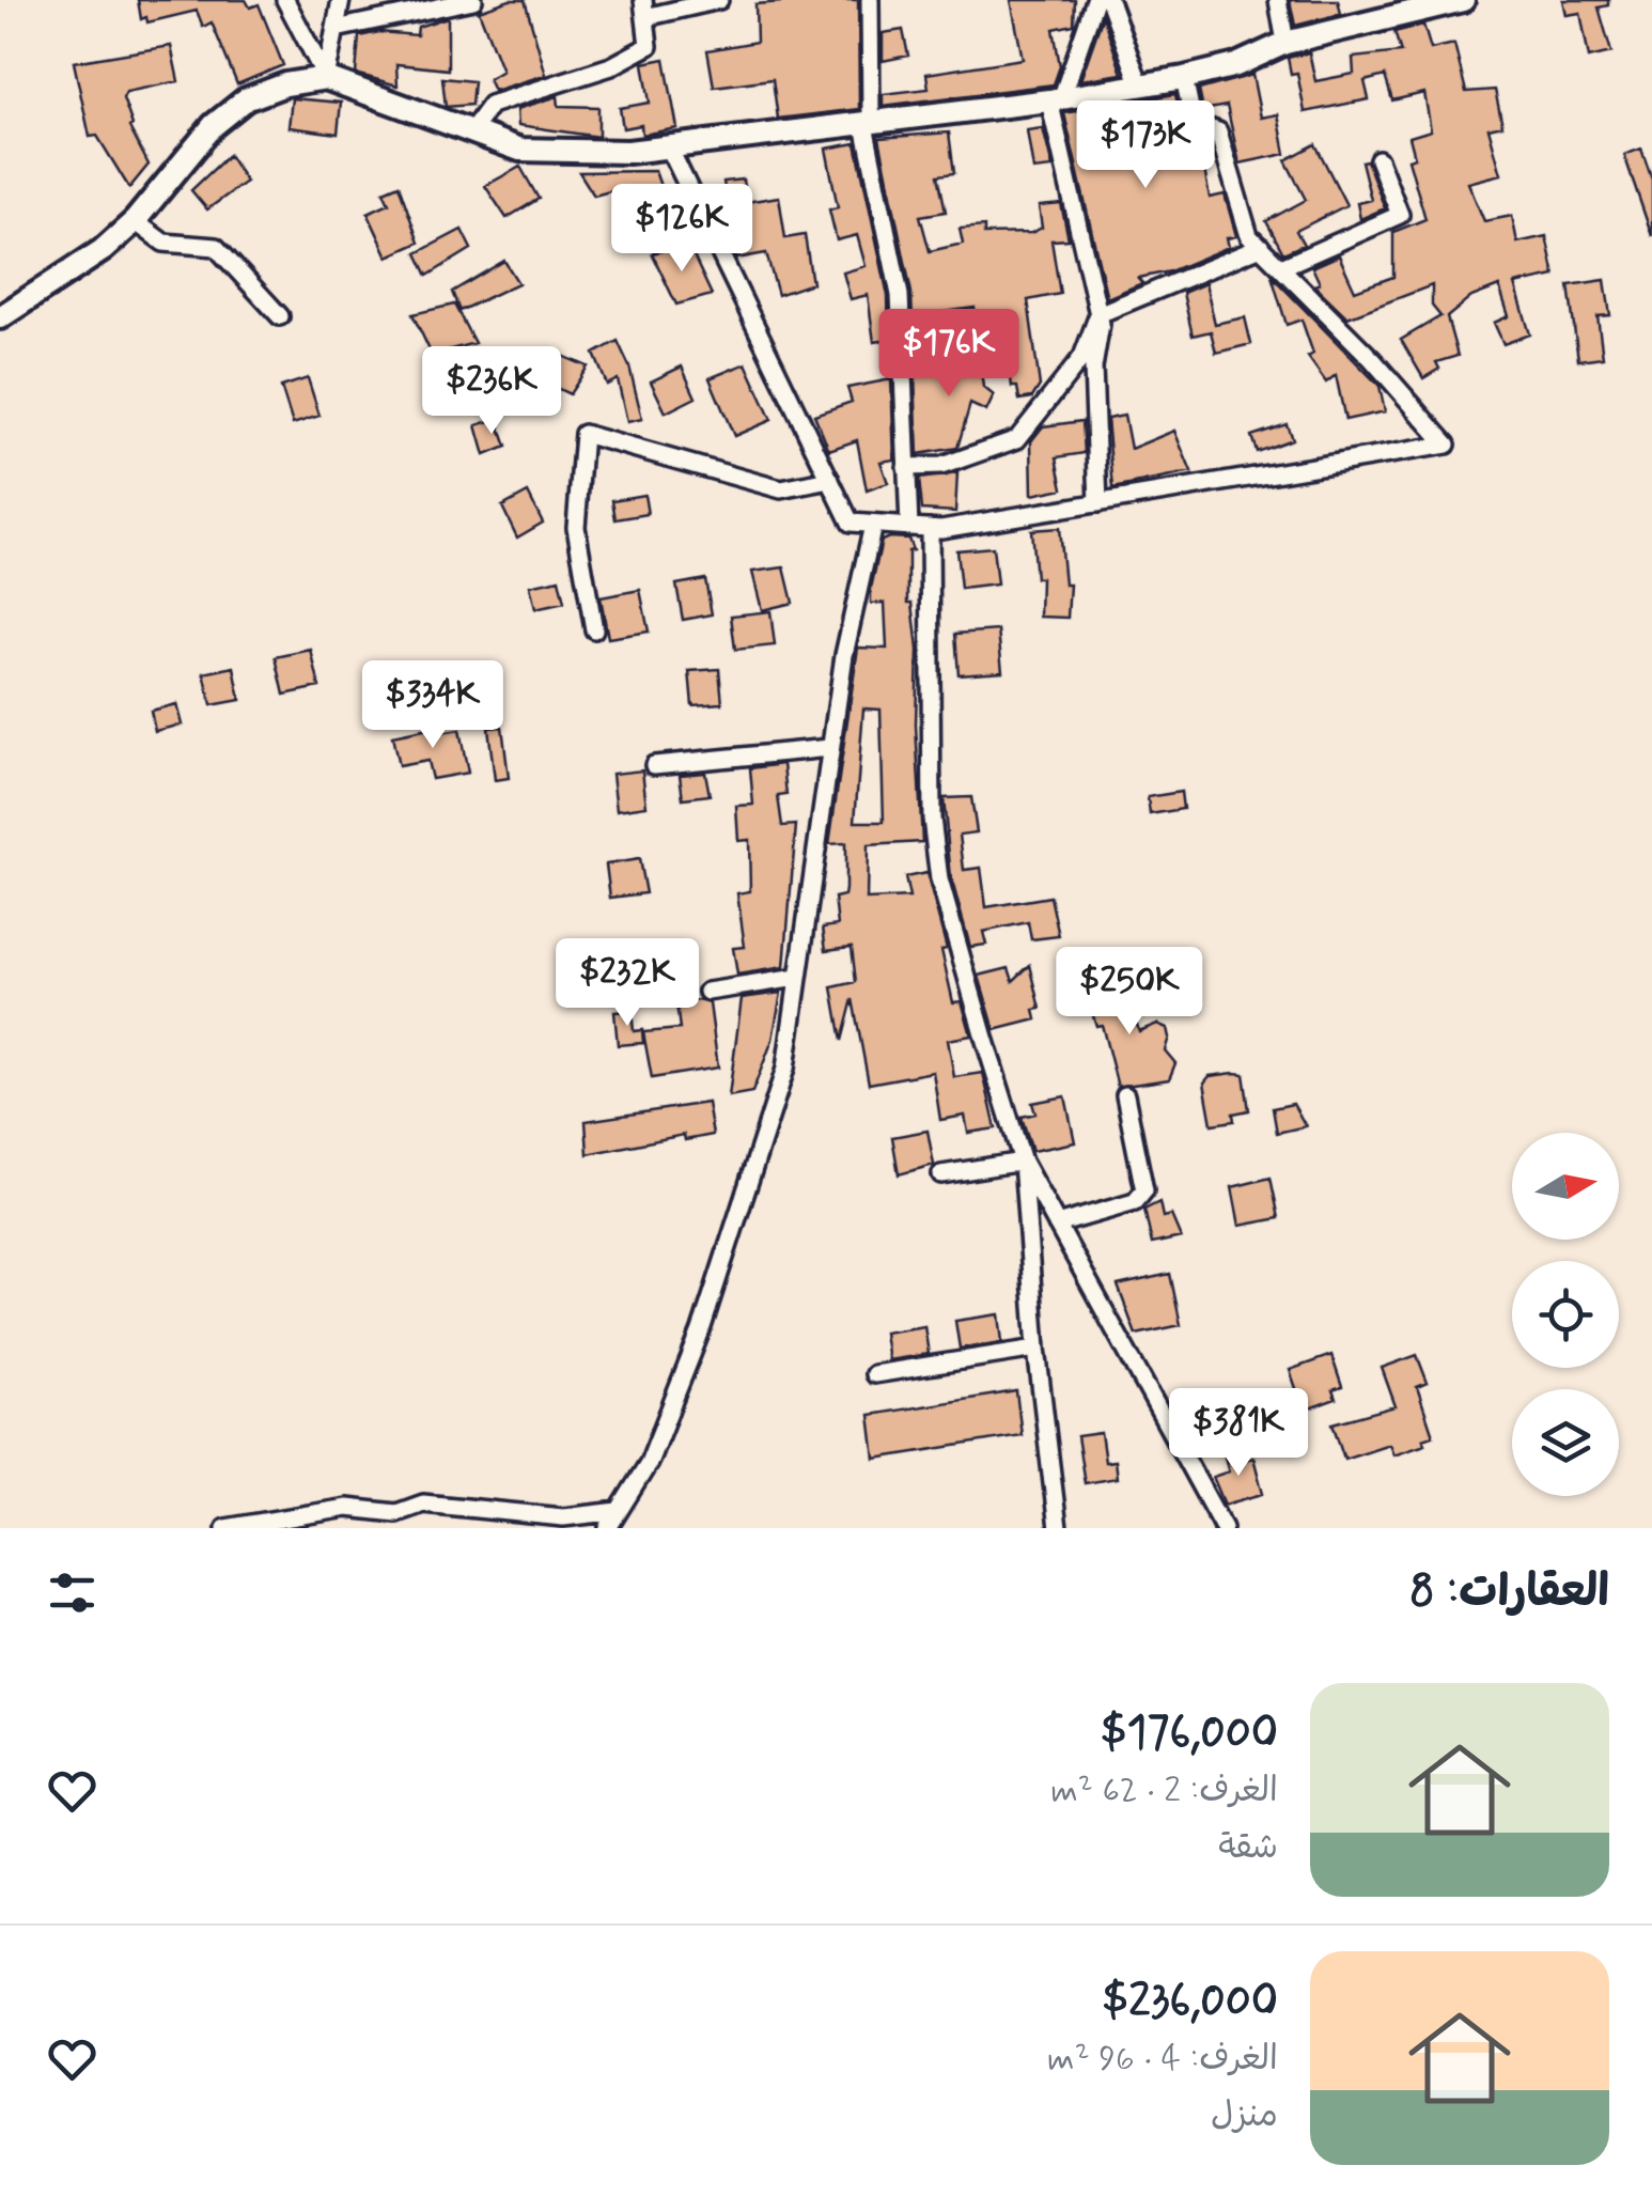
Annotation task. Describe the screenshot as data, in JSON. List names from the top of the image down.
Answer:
{
  "north": "right",
  "page": {
    "price": [
      "$173K",
      "$126K",
      "$176K",
      "$236K",
      "$334K",
      "$232K",
      "$250K",
      "$381K"
    ],
    "heading": "العقارات: 8",
    "list": [
      {
        "name": "$176,000",
        "note": "الغرف: 2 · 62 m² · شقة"
      },
      {
        "name": "$236,000",
        "note": "الغرف: 4 · 96 m² · منزل"
      }
    ]
  }
}
